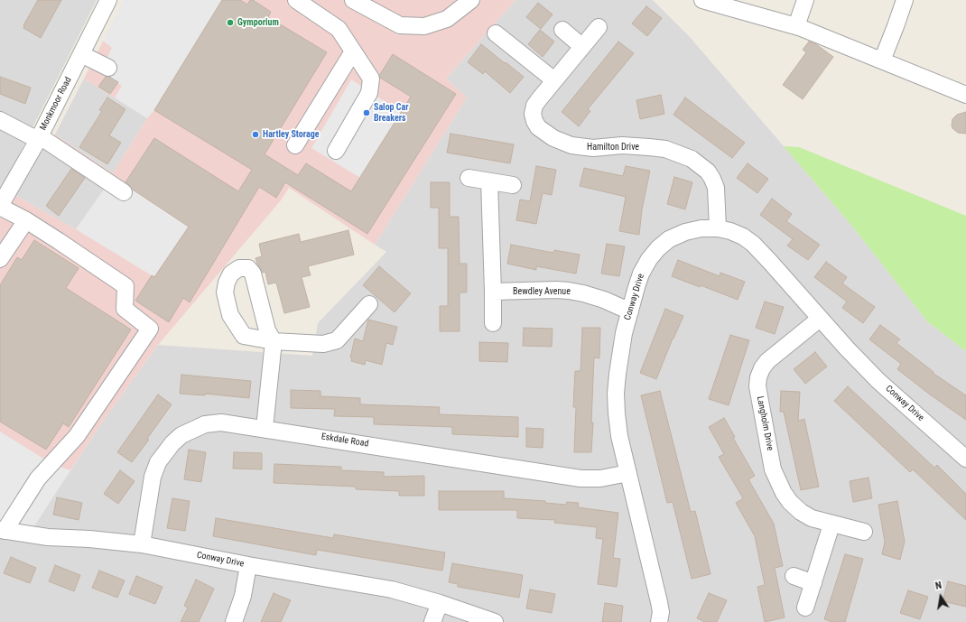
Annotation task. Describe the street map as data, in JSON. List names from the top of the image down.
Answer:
{
  "streets": {
    "street": [
      "Monkmoor Road",
      "Hamilton Drive",
      "Bewdley Avenue",
      "Conway Drive",
      "Langholm Drive",
      "Eskdale Road"
    ]
  },
  "crossings": [
    ["Hamilton Drive", "Conway Drive"],
    ["Bewdley Avenue", "Conway Drive"],
    ["Conway Drive", "Langholm Drive"],
    ["Conway Drive", "Eskdale Road"]
  ],
  "places": ["Gymporium", "Salop Car Breakers", "Hartley Storage"],
  "north": "top"
}
